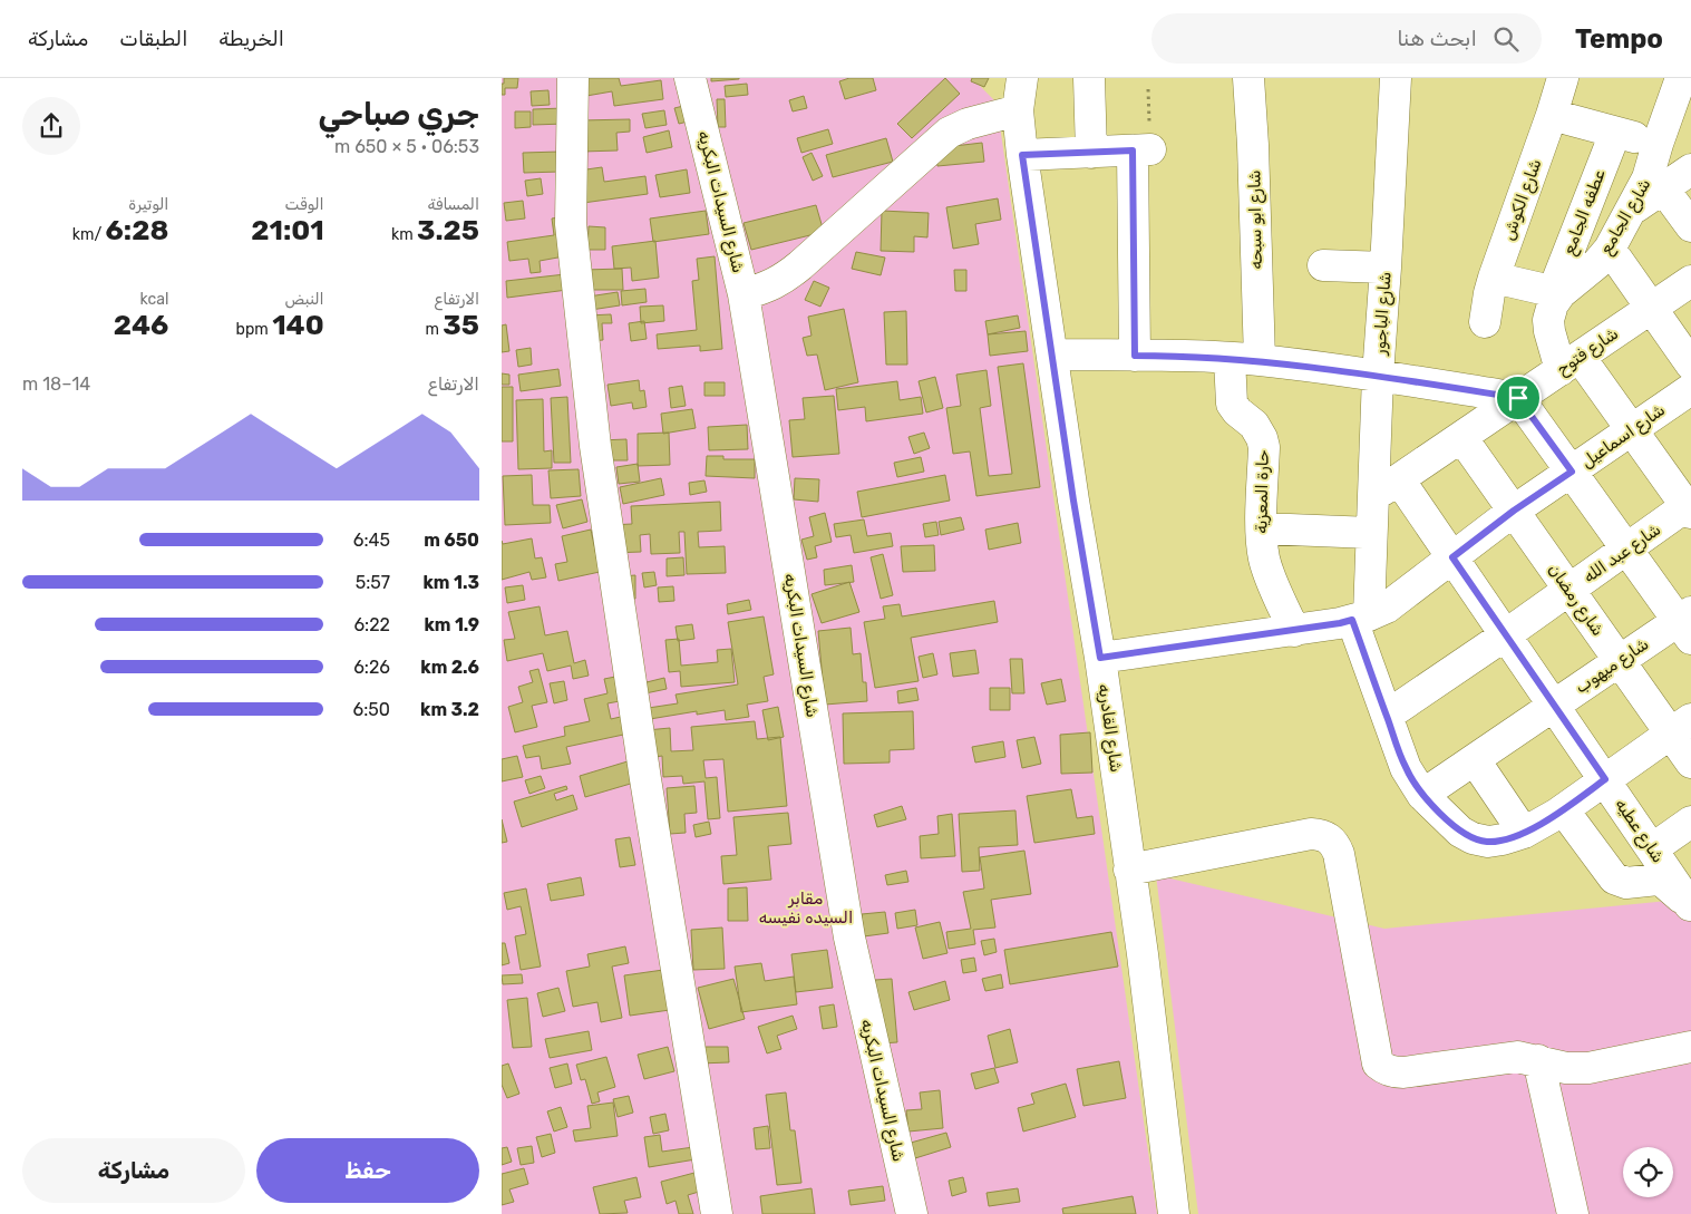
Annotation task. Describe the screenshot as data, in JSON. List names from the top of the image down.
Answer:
{
  "streets": {
    "street": [
      "شارع الكوش",
      "شارع السيدات البكريه",
      "عطفه الجامع",
      "شارع الجامع",
      "شارع ابو سبحه",
      "شارع الباجور",
      "شارع فتوح",
      "شارع اسماعيل",
      "حارة المعزية",
      "شارع عبد الله",
      "شارع رمضان",
      "شارع ميهوب",
      "شارع القادريه",
      "شارع عطيه"
    ]
  },
  "crossings": [
    ["عطفه الجامع", "شارع الجامع"],
    ["شارع الجامع", "شارع فتوح"],
    ["شارع الجامع", "شارع اسماعيل"],
    ["شارع الجامع", "شارع عبد الله"],
    ["شارع ابو سبحه", "حارة المعزية"],
    ["شارع الباجور", "شارع فتوح"],
    ["شارع الباجور", "شارع اسماعيل"],
    ["شارع فتوح", "شارع رمضان"],
    ["شارع فتوح", "شارع عطيه"],
    ["شارع اسماعيل", "حارة المعزية"],
    ["شارع اسماعيل", "شارع رمضان"],
    ["شارع اسماعيل", "شارع القادريه"],
    ["شارع اسماعيل", "شارع عطيه"],
    ["شارع عبد الله", "شارع رمضان"],
    ["شارع عبد الله", "شارع عطيه"],
    ["شارع رمضان", "شارع ميهوب"],
    ["شارع ميهوب", "شارع عطيه"]
  ],
  "parks": ["مقابر السيده نفيسه"],
  "page": {
    "header": "Tempo",
    "search": "ابحث هنا",
    "nav": ["الخريطة", "الطبقات", "مشاركة"],
    "heading": ["جري صباحي", "06:53 · 5 × 650 m"],
    "stats": [
      ["المسافة", "3.25 km"],
      ["الوقت", "21:01"],
      ["الوتيرة", "6:28 /km"],
      ["الارتفاع", "35 m"],
      ["النبض", "140 bpm"],
      ["kcal", "246"]
    ],
    "chart": ["الارتفاع", "14–18 m"],
    "list": [
      {
        "name": "650 m",
        "note": "6:45"
      },
      {
        "name": "1.3 km",
        "note": "5:57"
      },
      {
        "name": "1.9 km",
        "note": "6:22"
      },
      {
        "name": "2.6 km",
        "note": "6:26"
      },
      {
        "name": "3.2 km",
        "note": "6:50"
      }
    ],
    "buttons": ["حفظ", "مشاركة"]
  }
}
